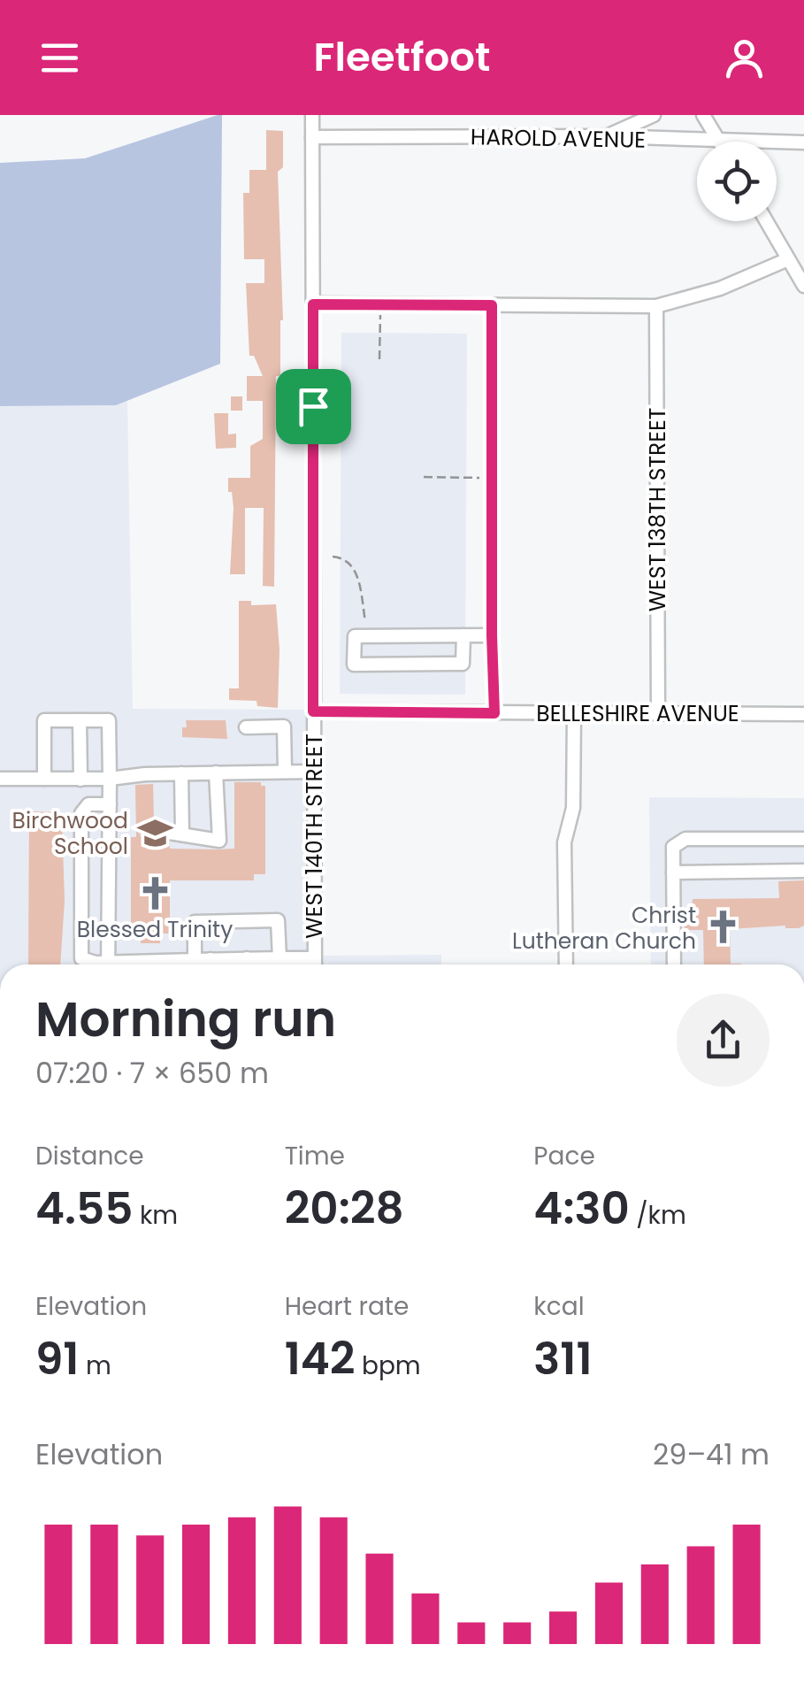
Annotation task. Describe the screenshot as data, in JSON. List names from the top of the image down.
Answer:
{
  "streets": {
    "street": [
      "HAROLD AVENUE",
      "WEST 138TH STREET",
      "BELLESHIRE AVENUE",
      "WEST 140TH STREET"
    ]
  },
  "crossings": [
    ["HAROLD AVENUE", "WEST 140TH STREET"],
    ["WEST 138TH STREET", "BELLESHIRE AVENUE"],
    ["BELLESHIRE AVENUE", "WEST 140TH STREET"]
  ],
  "places": {
    "school or university": ["Birchwood School"],
    "church": ["Blessed Trinity", "Christ Lutheran Church"]
  },
  "page": {
    "header": "Fleetfoot",
    "heading": ["Morning run", "07:20 · 7 × 650 m"],
    "stats": [
      ["Distance", "4.55 km"],
      ["Time", "20:28"],
      ["Pace", "4:30 /km"],
      ["Elevation", "91 m"],
      ["Heart rate", "142 bpm"],
      ["kcal", "311"]
    ],
    "chart": ["Elevation", "29–41 m"]
  }
}
